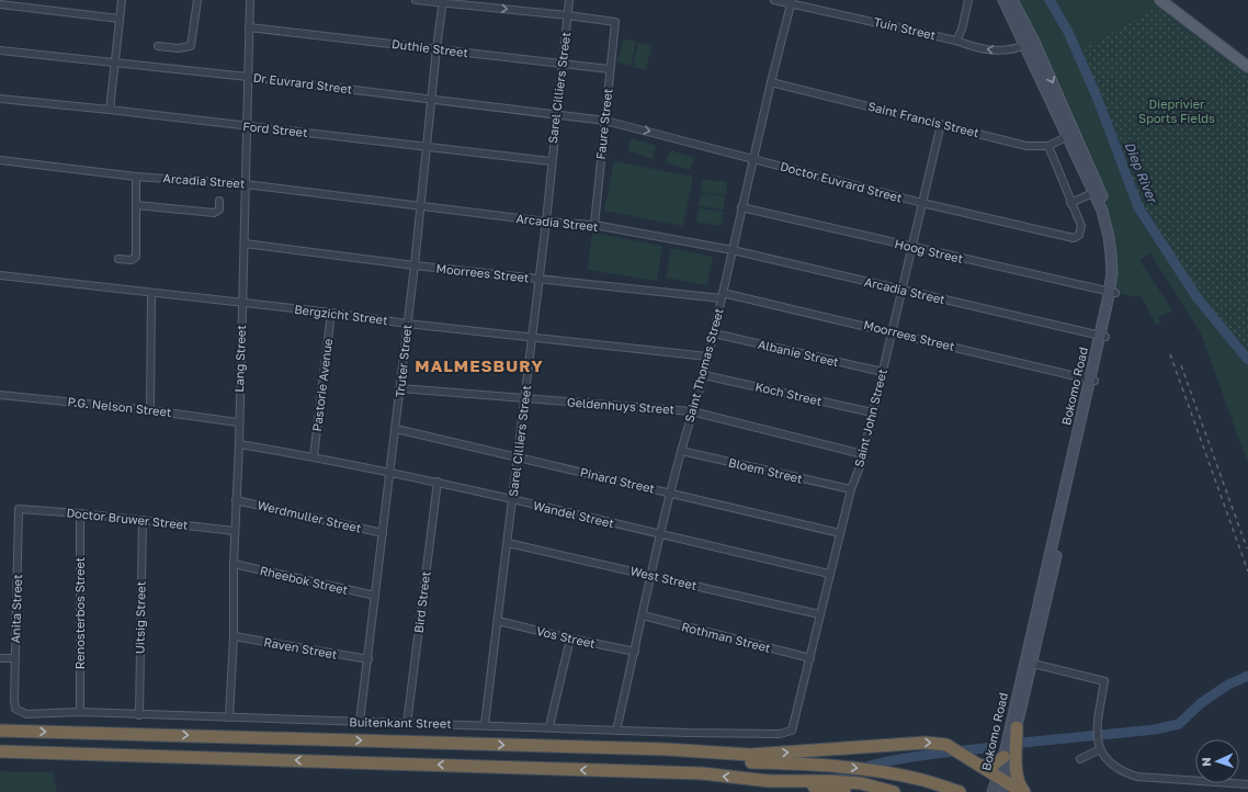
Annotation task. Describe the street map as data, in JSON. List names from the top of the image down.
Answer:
{
  "streets": {
    "main road": ["Bokomo Road"],
    "street": [
      "Tuin Street",
      "Duthie Street",
      "Dr Euvrard Street",
      "Sarel Cilliers Street",
      "Saint Francis Street",
      "Faure Street",
      "Ford Street",
      "Arcadia Street",
      "Doctor Euvrard Street",
      "Hoog Street",
      "Moorrees Street",
      "Bergzicht Street",
      "Albanie Street",
      "Lang Street",
      "Truter Street",
      "Saint Thomas Street",
      "Pastorie Avenue",
      "Koch Street",
      "Geldenhuys Street",
      "P.G. Nelson Street",
      "Saint John Street",
      "Bloem Street",
      "Pinard Street",
      "Wandel Street",
      "Werdmuller Street",
      "Doctor Bruwer Street",
      "West Street",
      "Rheebok Street",
      "Bird Street",
      "Anita Street",
      "Renosterbos Street",
      "Uitsig Street",
      "Vos Street",
      "Rothman Street",
      "Raven Street",
      "Buitenkant Street"
    ]
  },
  "crossings": [
    ["Tuin Street", "Saint Thomas Street"],
    ["Tuin Street", "Bokomo Road"],
    ["Duthie Street", "Sarel Cilliers Street"],
    ["Duthie Street", "Faure Street"],
    ["Duthie Street", "Lang Street"],
    ["Duthie Street", "Truter Street"],
    ["Dr Euvrard Street", "Sarel Cilliers Street"],
    ["Dr Euvrard Street", "Faure Street"],
    ["Dr Euvrard Street", "Doctor Euvrard Street"],
    ["Dr Euvrard Street", "Lang Street"],
    ["Dr Euvrard Street", "Truter Street"],
    ["Sarel Cilliers Street", "Faure Street"],
    ["Sarel Cilliers Street", "Ford Street"],
    ["Sarel Cilliers Street", "Arcadia Street"],
    ["Sarel Cilliers Street", "Moorrees Street"],
    ["Sarel Cilliers Street", "Bergzicht Street"],
    ["Sarel Cilliers Street", "Geldenhuys Street"],
    ["Sarel Cilliers Street", "Pinard Street"],
    ["Sarel Cilliers Street", "Wandel Street"],
    ["Sarel Cilliers Street", "West Street"],
    ["Sarel Cilliers Street", "Vos Street"],
    ["Sarel Cilliers Street", "Buitenkant Street"],
    ["Saint Francis Street", "Saint Thomas Street"],
    ["Saint Francis Street", "Bokomo Road"],
    ["Saint Francis Street", "Saint John Street"],
    ["Faure Street", "Arcadia Street"],
    ["Faure Street", "Doctor Euvrard Street"],
    ["Ford Street", "Lang Street"],
    ["Ford Street", "Truter Street"],
    ["Arcadia Street", "Lang Street"],
    ["Arcadia Street", "Truter Street"],
    ["Arcadia Street", "Saint Thomas Street"],
    ["Arcadia Street", "Bokomo Road"],
    ["Arcadia Street", "Saint John Street"],
    ["Doctor Euvrard Street", "Saint Thomas Street"],
    ["Doctor Euvrard Street", "Saint John Street"],
    ["Hoog Street", "Saint Thomas Street"],
    ["Hoog Street", "Bokomo Road"],
    ["Hoog Street", "Saint John Street"],
    ["Moorrees Street", "Lang Street"],
    ["Moorrees Street", "Truter Street"],
    ["Moorrees Street", "Saint Thomas Street"],
    ["Moorrees Street", "Bokomo Road"],
    ["Moorrees Street", "Saint John Street"],
    ["Bergzicht Street", "Lang Street"],
    ["Bergzicht Street", "Truter Street"],
    ["Bergzicht Street", "Saint Thomas Street"],
    ["Bergzicht Street", "Pastorie Avenue"],
    ["Albanie Street", "Saint Thomas Street"],
    ["Albanie Street", "Saint John Street"],
    ["Lang Street", "P.G. Nelson Street"],
    ["Lang Street", "Wandel Street"],
    ["Lang Street", "Werdmuller Street"],
    ["Lang Street", "Doctor Bruwer Street"],
    ["Lang Street", "Rheebok Street"],
    ["Lang Street", "Raven Street"],
    ["Lang Street", "Buitenkant Street"],
    ["Truter Street", "Geldenhuys Street"],
    ["Truter Street", "Pinard Street"],
    ["Truter Street", "Wandel Street"],
    ["Truter Street", "Werdmuller Street"],
    ["Truter Street", "Rheebok Street"],
    ["Truter Street", "Raven Street"],
    ["Truter Street", "Buitenkant Street"],
    ["Saint Thomas Street", "Koch Street"],
    ["Saint Thomas Street", "Geldenhuys Street"],
    ["Saint Thomas Street", "Bloem Street"],
    ["Saint Thomas Street", "Pinard Street"],
    ["Saint Thomas Street", "Wandel Street"],
    ["Saint Thomas Street", "West Street"],
    ["Saint Thomas Street", "Vos Street"],
    ["Saint Thomas Street", "Rothman Street"],
    ["Saint Thomas Street", "Buitenkant Street"],
    ["Pastorie Avenue", "Wandel Street"],
    ["Koch Street", "Saint John Street"],
    ["Geldenhuys Street", "Saint John Street"],
    ["Saint John Street", "Bloem Street"],
    ["Saint John Street", "Pinard Street"],
    ["Saint John Street", "Wandel Street"],
    ["Saint John Street", "West Street"],
    ["Saint John Street", "Rothman Street"],
    ["Saint John Street", "Buitenkant Street"],
    ["Wandel Street", "Bird Street"],
    ["Doctor Bruwer Street", "Anita Street"],
    ["Doctor Bruwer Street", "Renosterbos Street"],
    ["Doctor Bruwer Street", "Uitsig Street"],
    ["Bird Street", "Buitenkant Street"],
    ["Anita Street", "Buitenkant Street"],
    ["Renosterbos Street", "Buitenkant Street"],
    ["Uitsig Street", "Buitenkant Street"]
  ],
  "districts": ["MALMESBURY"],
  "water": ["Diep River"],
  "parks": ["Dieprivier Sports Fields"],
  "north": "left"
}
